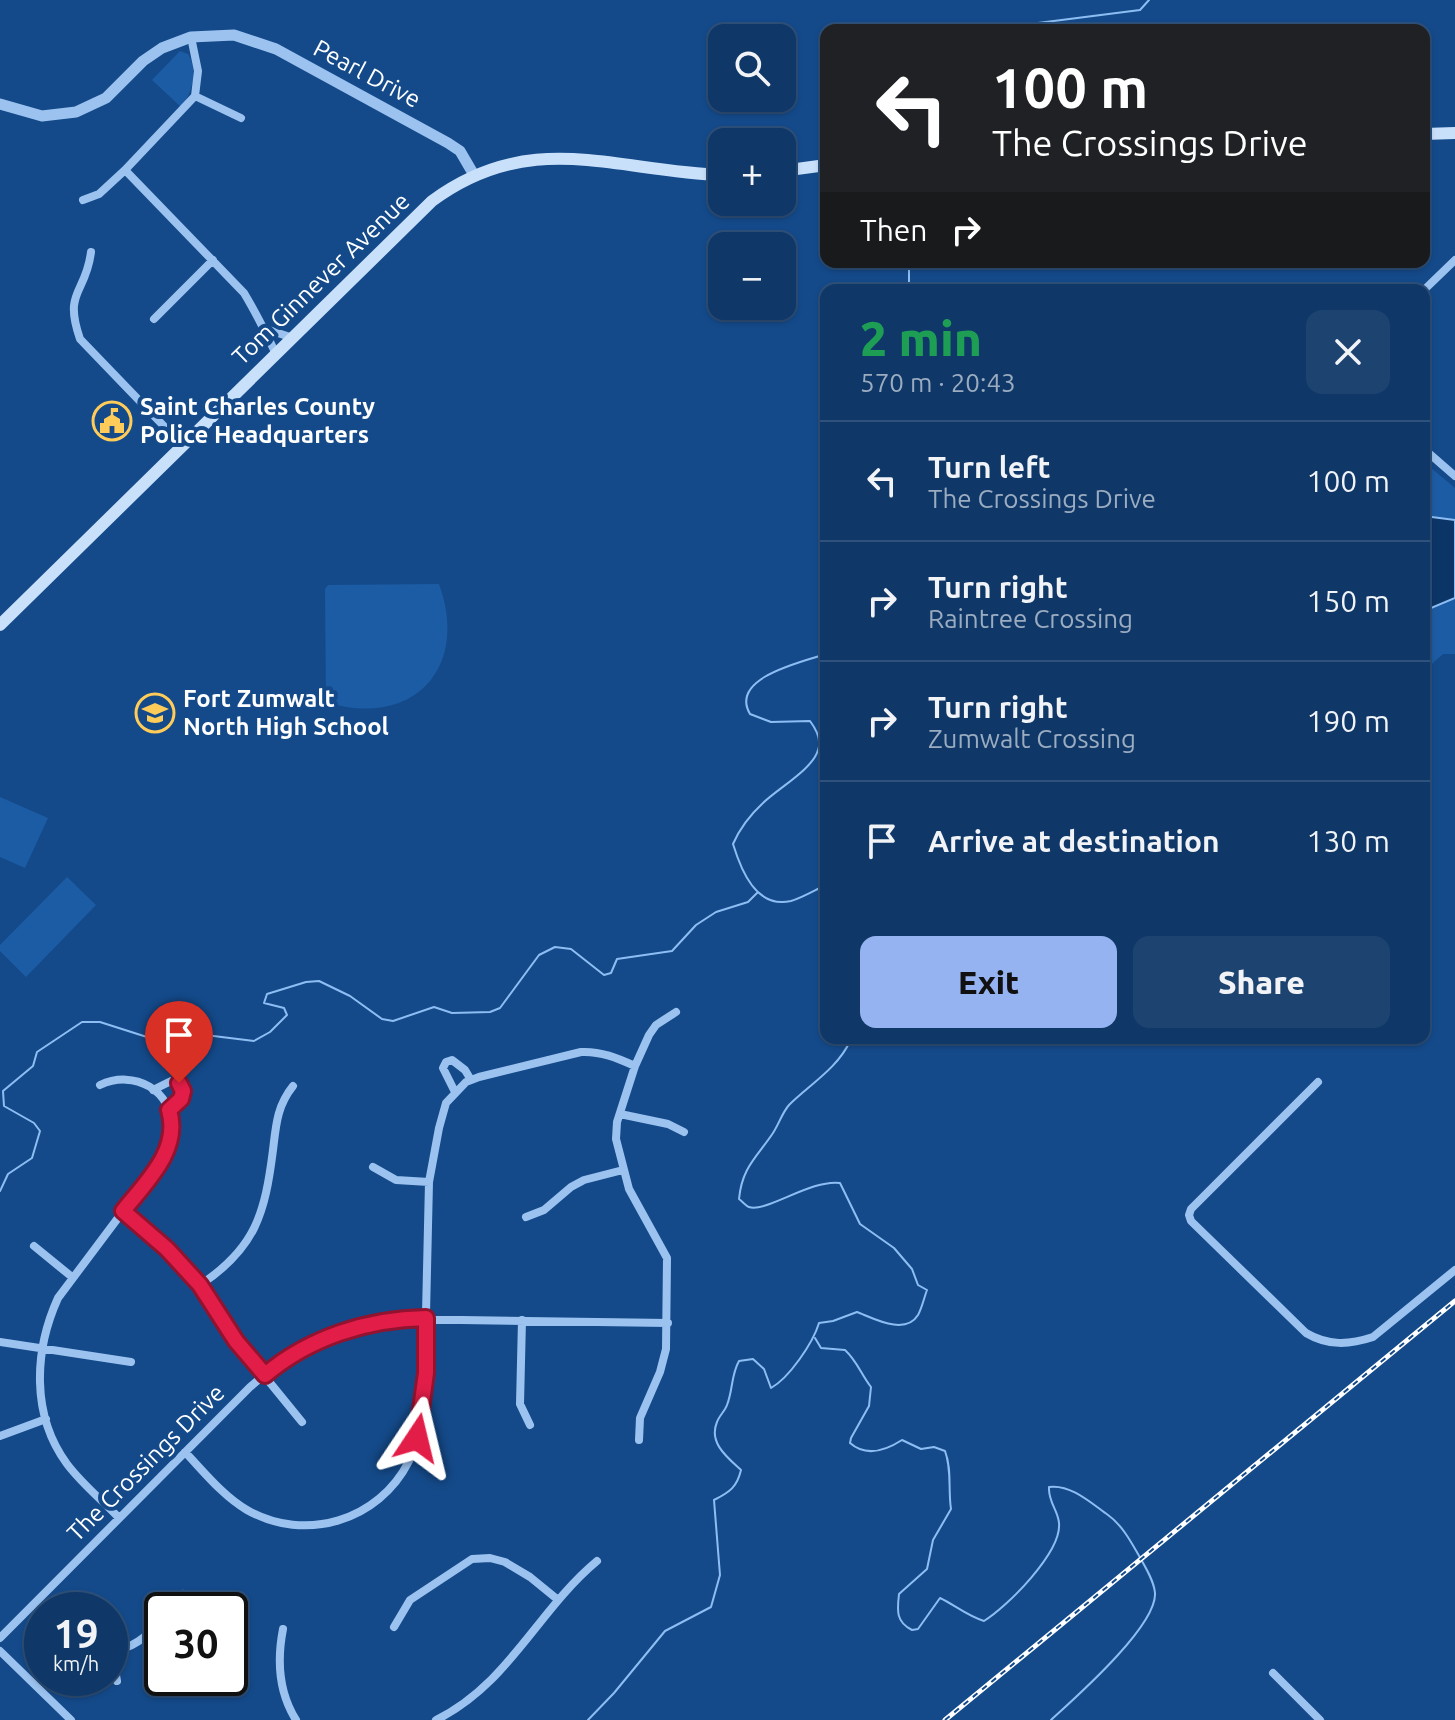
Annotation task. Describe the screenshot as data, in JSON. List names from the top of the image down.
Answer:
{
  "streets": {
    "main road": ["Tom Ginnever Avenue"],
    "street": ["Pearl Drive", "The Crossings Drive"]
  },
  "crossings": [
    ["Pearl Drive", "Tom Ginnever Avenue"]
  ],
  "places": {
    "public building": ["Saint Charles County Police Headquarters"],
    "school or university": ["Fort Zumwalt North High School"]
  },
  "page": {
    "map_buttons": ["+", "−"],
    "turn": ["100 m", "The Crossings Drive"],
    "then": "Then",
    "heading": ["2 min", "570 m · 20:43"],
    "list": [
      {
        "name": "Turn left",
        "note": "The Crossings Drive",
        "value": "100 m"
      },
      {
        "name": "Turn right",
        "note": "Raintree Crossing",
        "value": "150 m"
      },
      {
        "name": "Turn right",
        "note": "Zumwalt Crossing",
        "value": "190 m"
      },
      {
        "name": "Arrive at destination",
        "value": "130 m"
      }
    ],
    "buttons": ["Exit", "Share"],
    "speed": "19 km/h",
    "limit": "30"
  }
}
